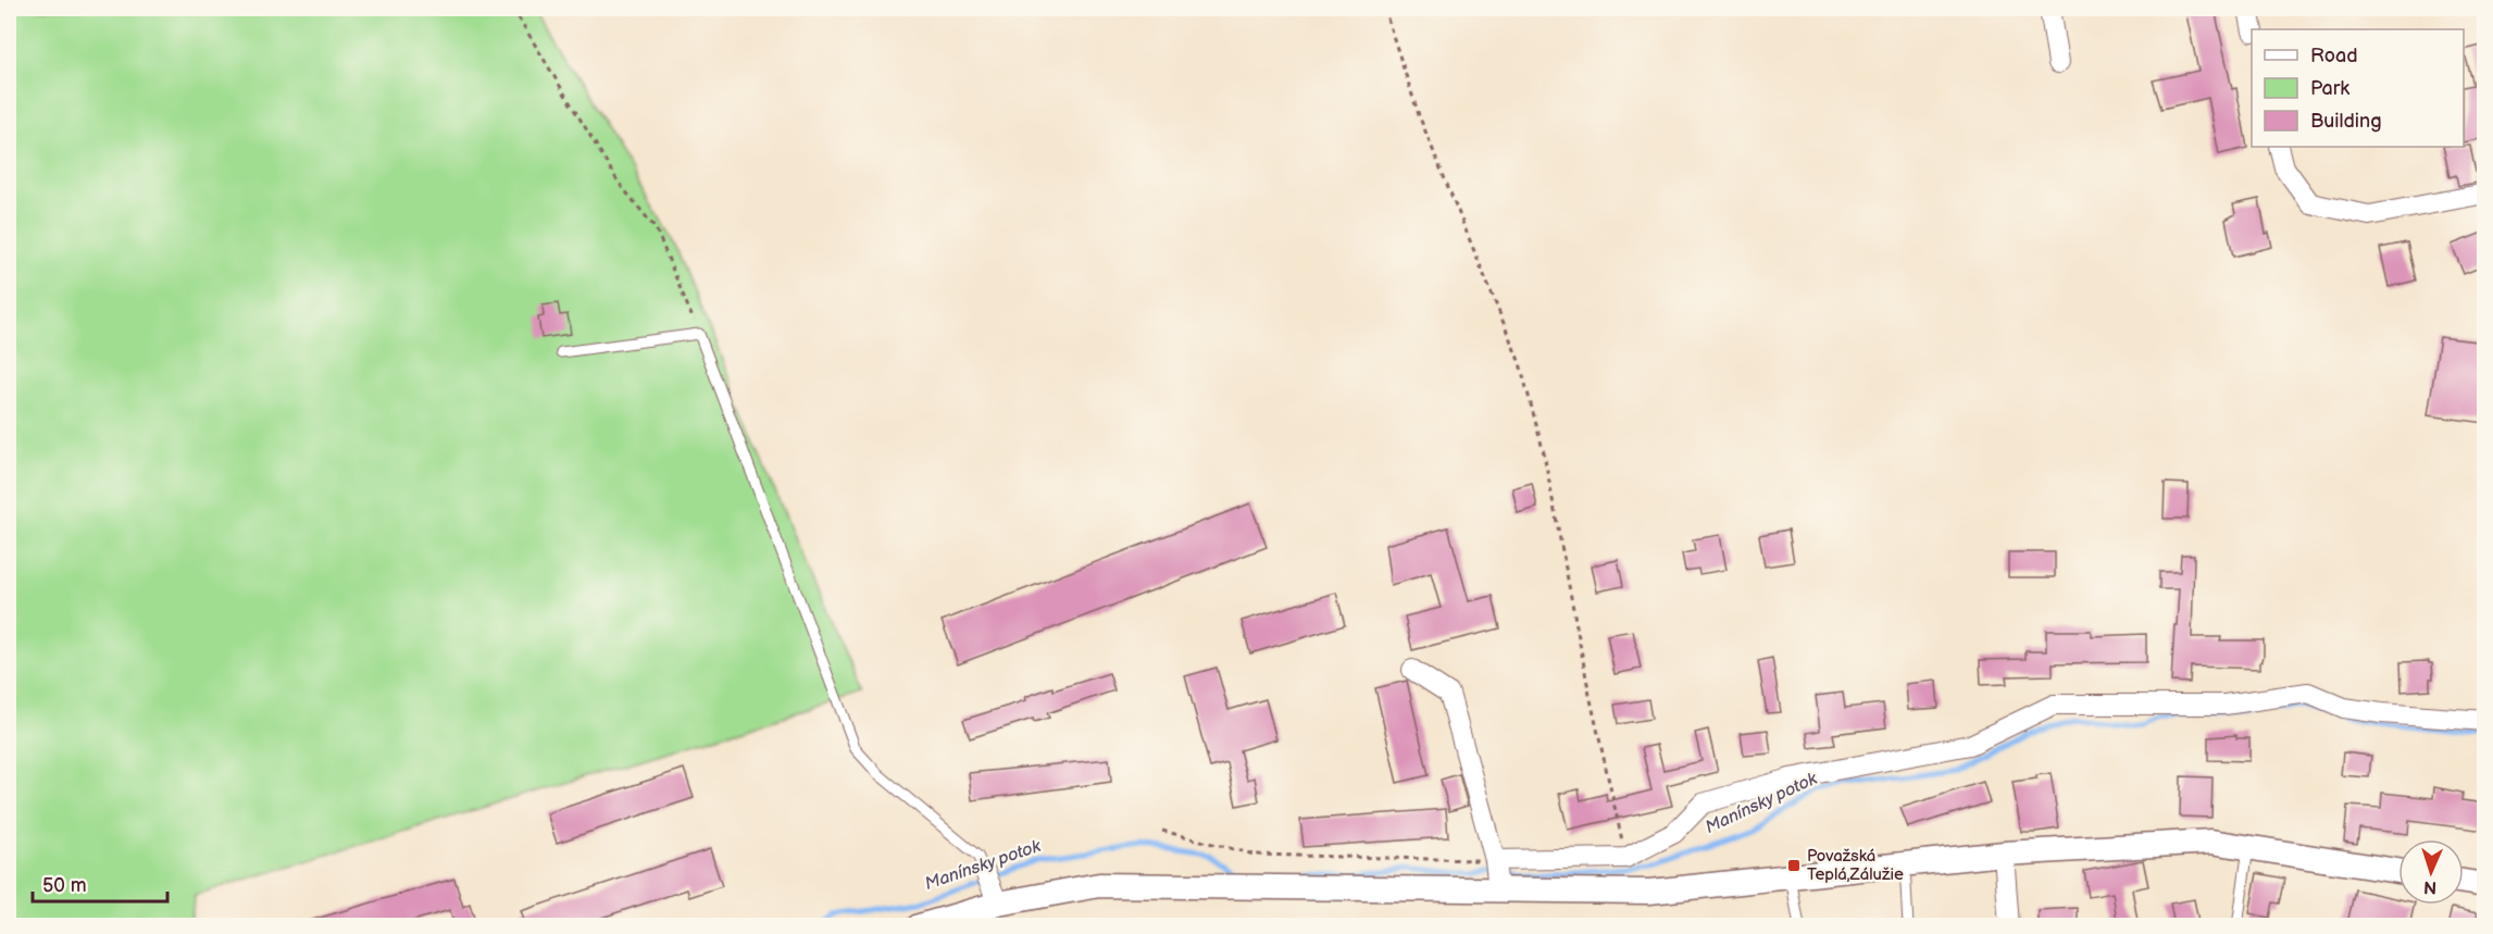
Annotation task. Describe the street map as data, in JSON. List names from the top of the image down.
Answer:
{
  "water": ["Manínsky potok"],
  "places": {
    "transit": ["Považská Teplá,Zálužie"]
  },
  "legend": ["Road", "Park", "Building"],
  "scale_bar": "50 m",
  "north": "bottom"
}
